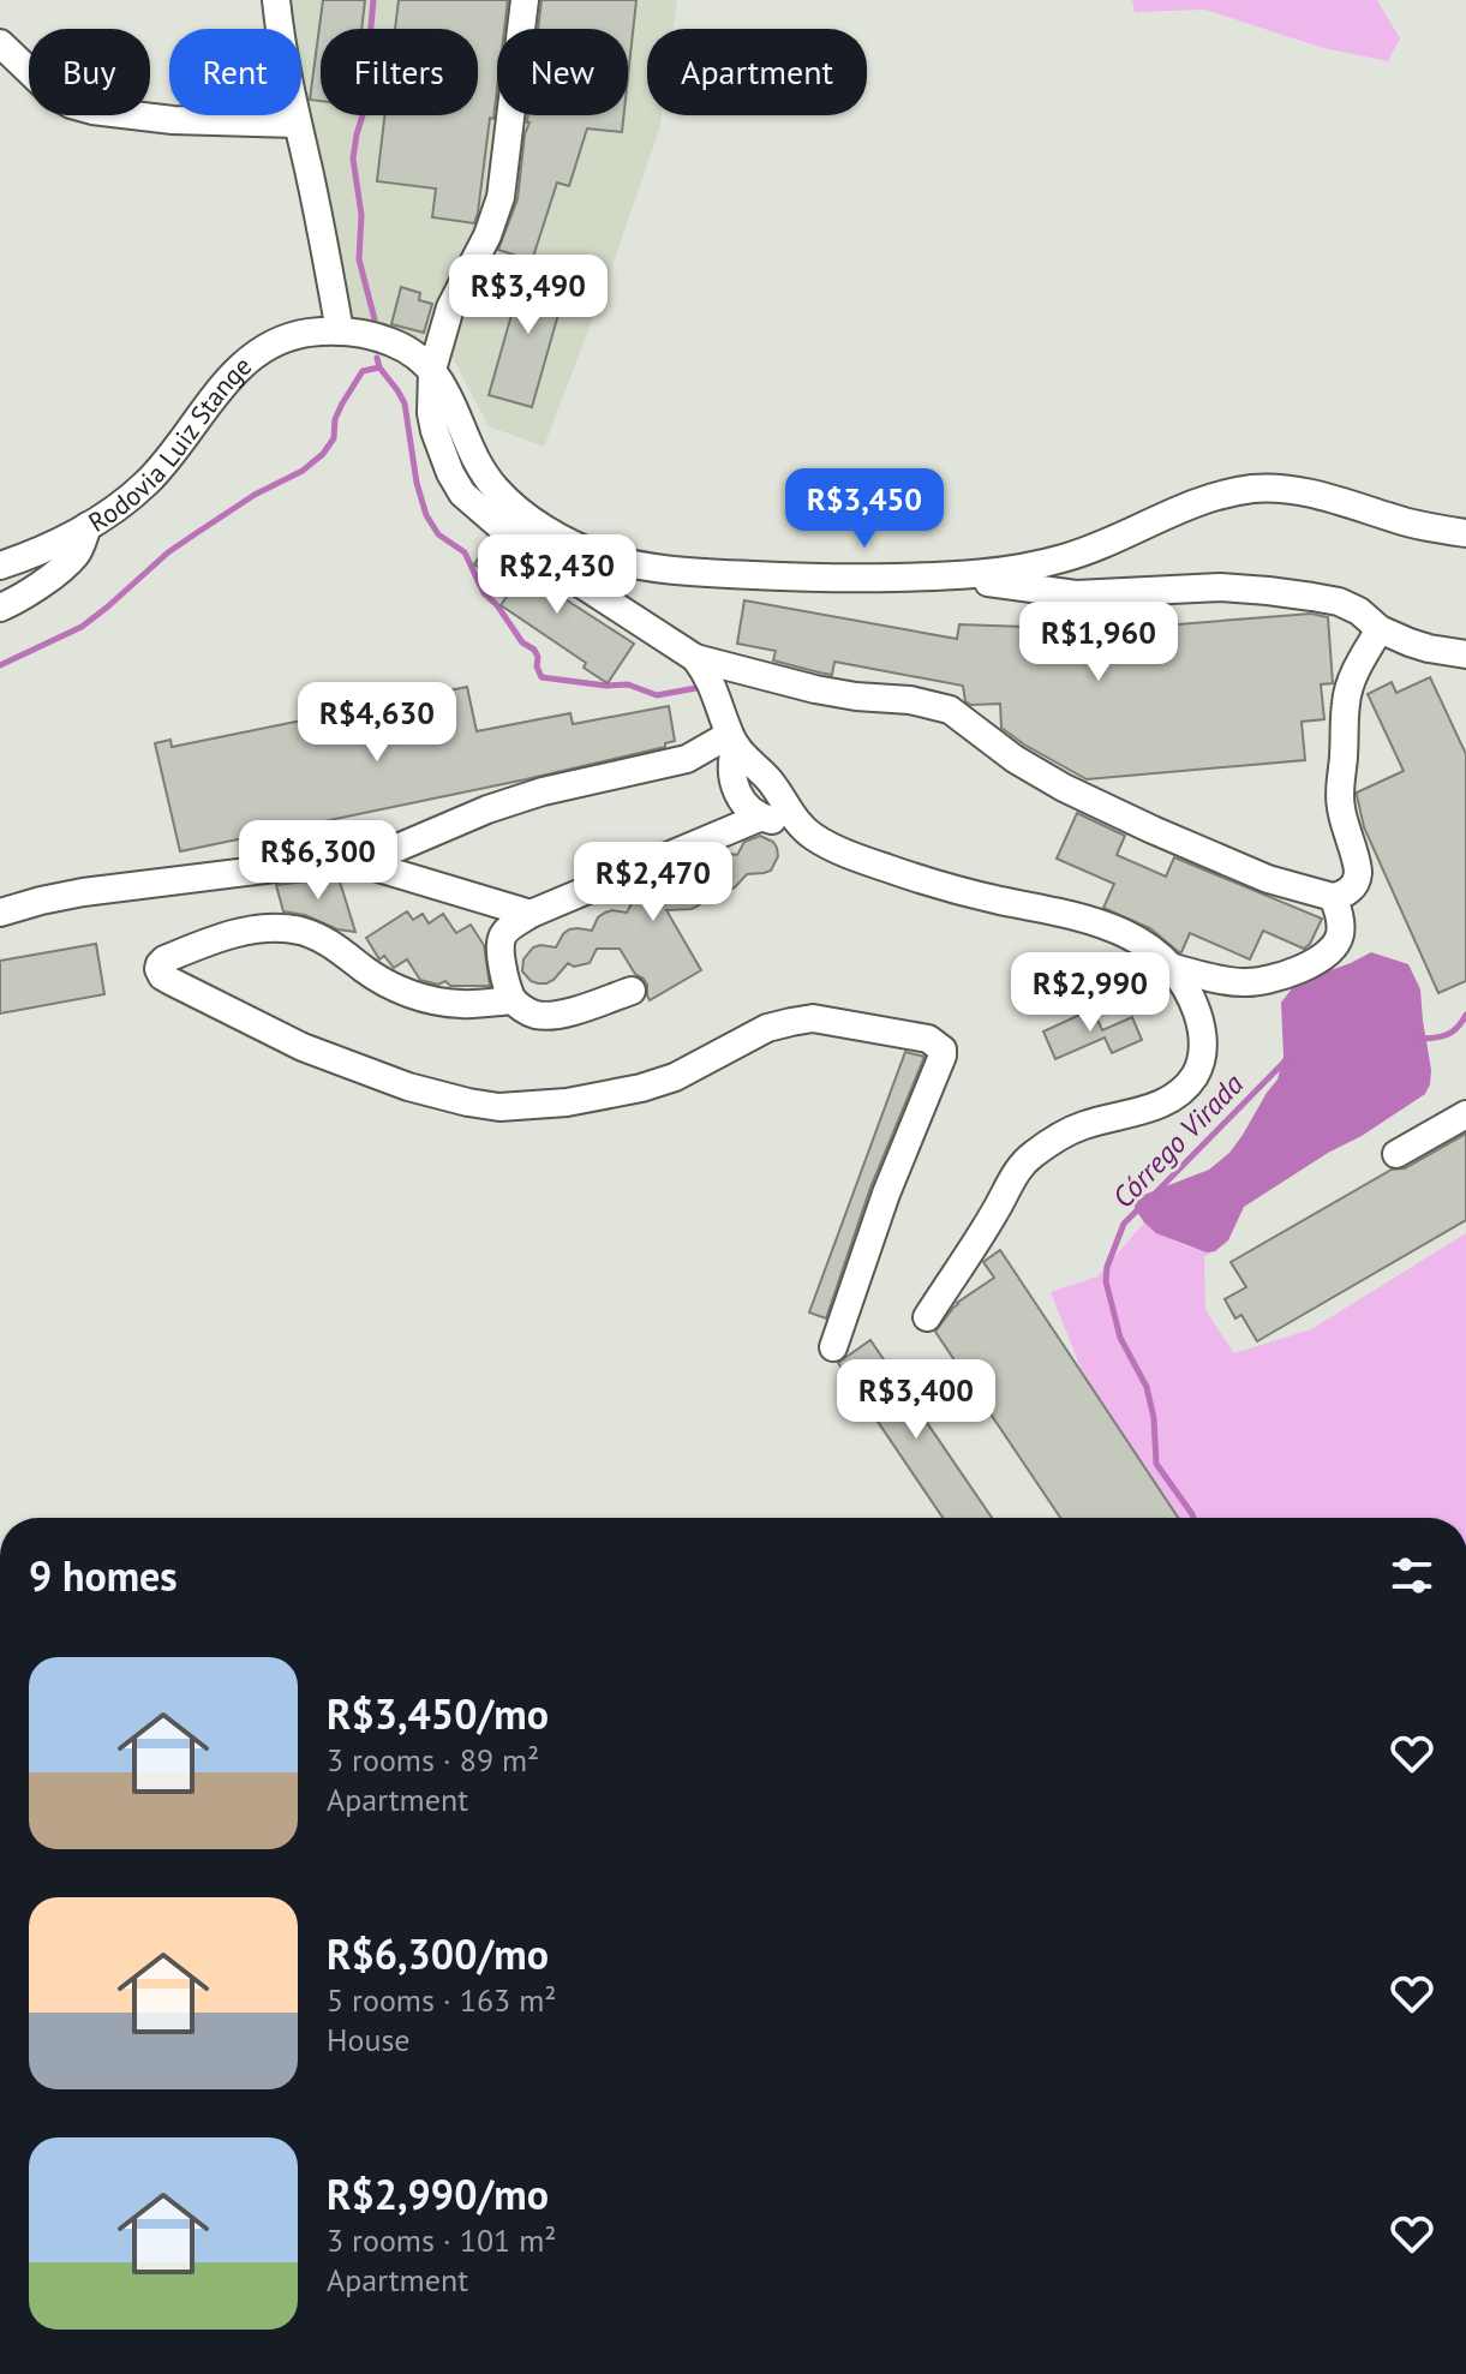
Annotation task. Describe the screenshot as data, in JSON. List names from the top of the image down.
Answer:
{
  "streets": {
    "street": ["Rodovia Luiz Stange"]
  },
  "water": ["Córrego Virada"],
  "page": {
    "chip": [
      "Buy",
      "Rent",
      "Filters",
      "New",
      "Apartment"
    ],
    "price": [
      "R$3,490",
      "R$3,450",
      "R$2,430",
      "R$1,960",
      "R$4,630",
      "R$6,300",
      "R$2,470",
      "R$2,990",
      "R$3,400"
    ],
    "heading": "9 homes",
    "list": [
      {
        "name": "R$3,450/mo",
        "note": "3 rooms · 89 m² · Apartment"
      },
      {
        "name": "R$6,300/mo",
        "note": "5 rooms · 163 m² · House"
      },
      {
        "name": "R$2,990/mo",
        "note": "3 rooms · 101 m² · Apartment"
      }
    ]
  }
}
